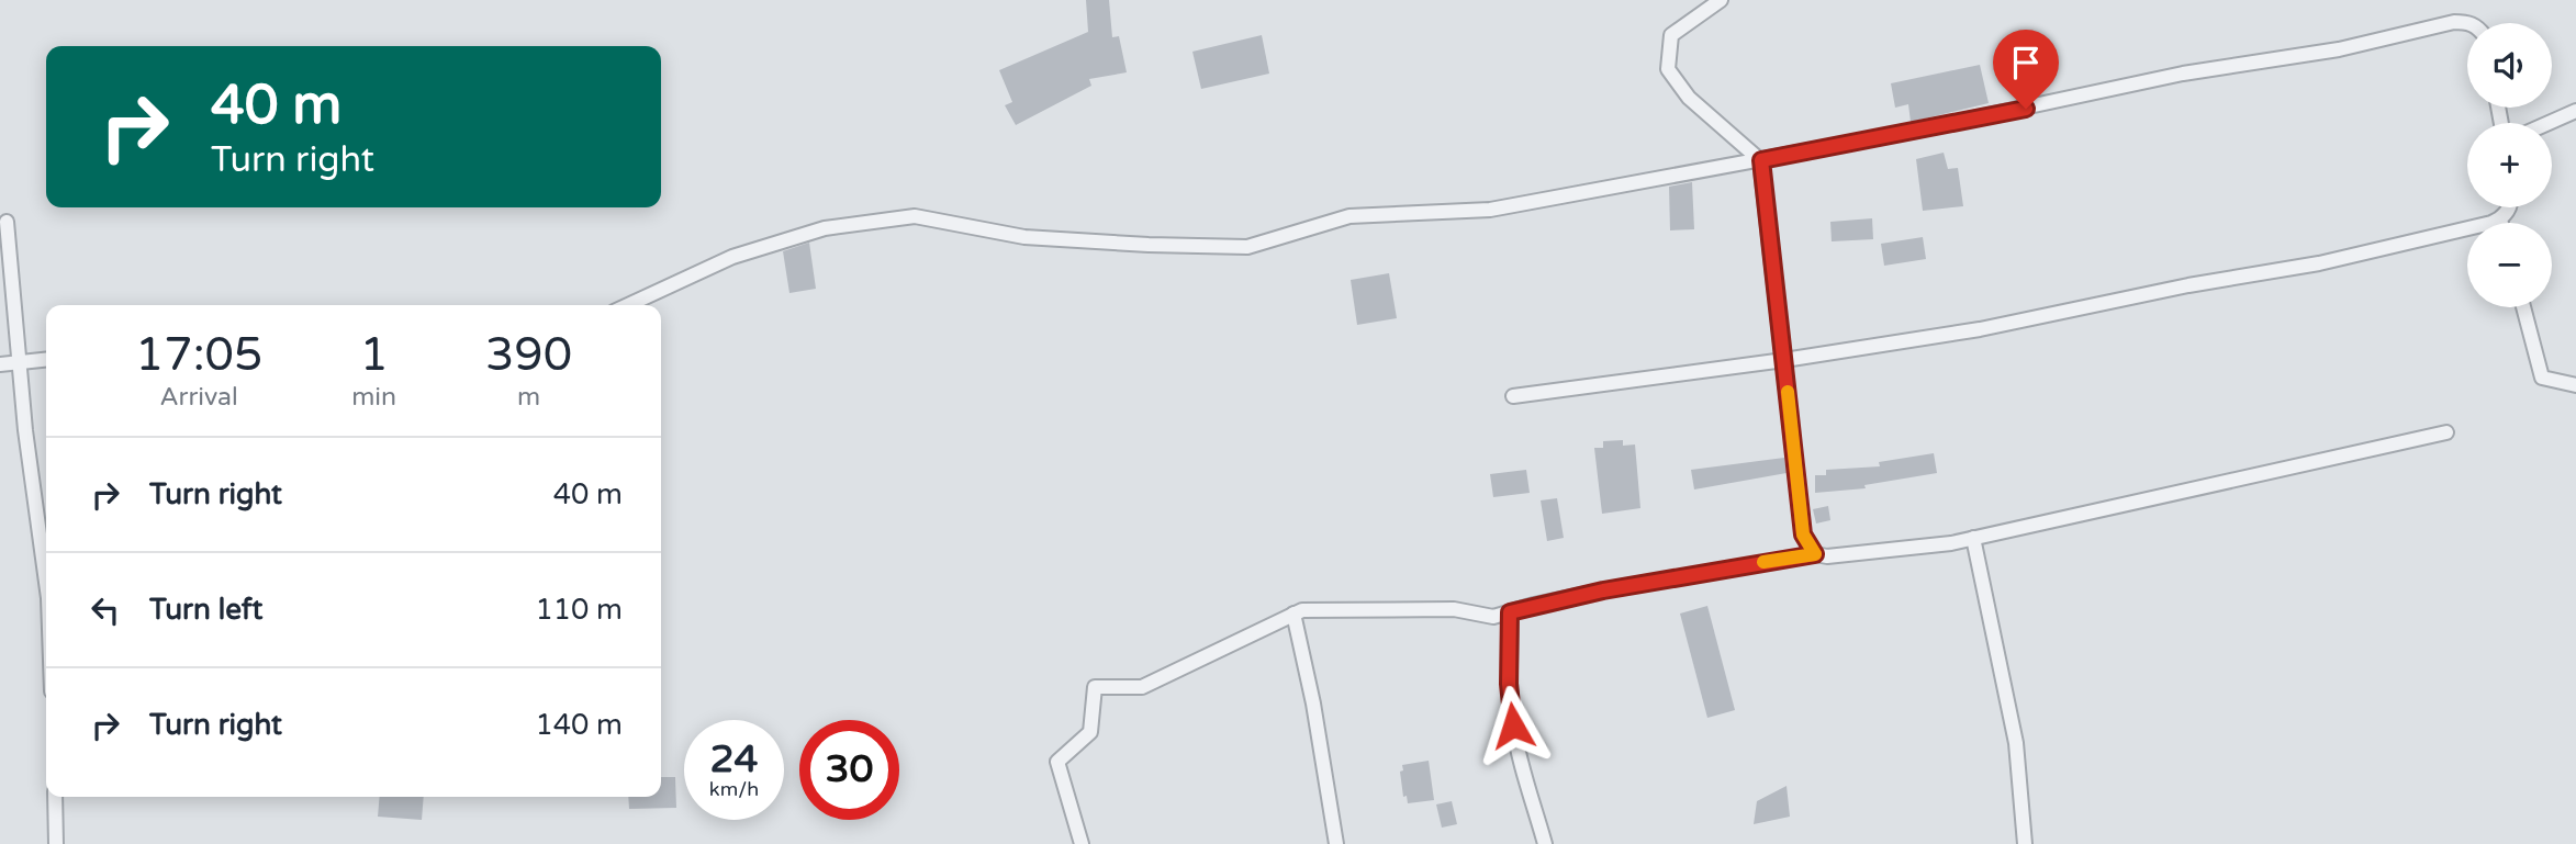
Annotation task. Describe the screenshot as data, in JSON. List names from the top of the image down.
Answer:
{
  "page": {
    "map_buttons": ["+", "−"],
    "turn": ["40 m", "Turn right"],
    "eta": [
      "17:05",
      "Arrival",
      "1",
      "min",
      "390",
      "m"
    ],
    "list": [
      {
        "name": "Turn right",
        "value": "40 m"
      },
      {
        "name": "Turn left",
        "value": "110 m"
      },
      {
        "name": "Turn right",
        "value": "140 m"
      }
    ],
    "speed": "24 km/h",
    "limit": "30"
  }
}
